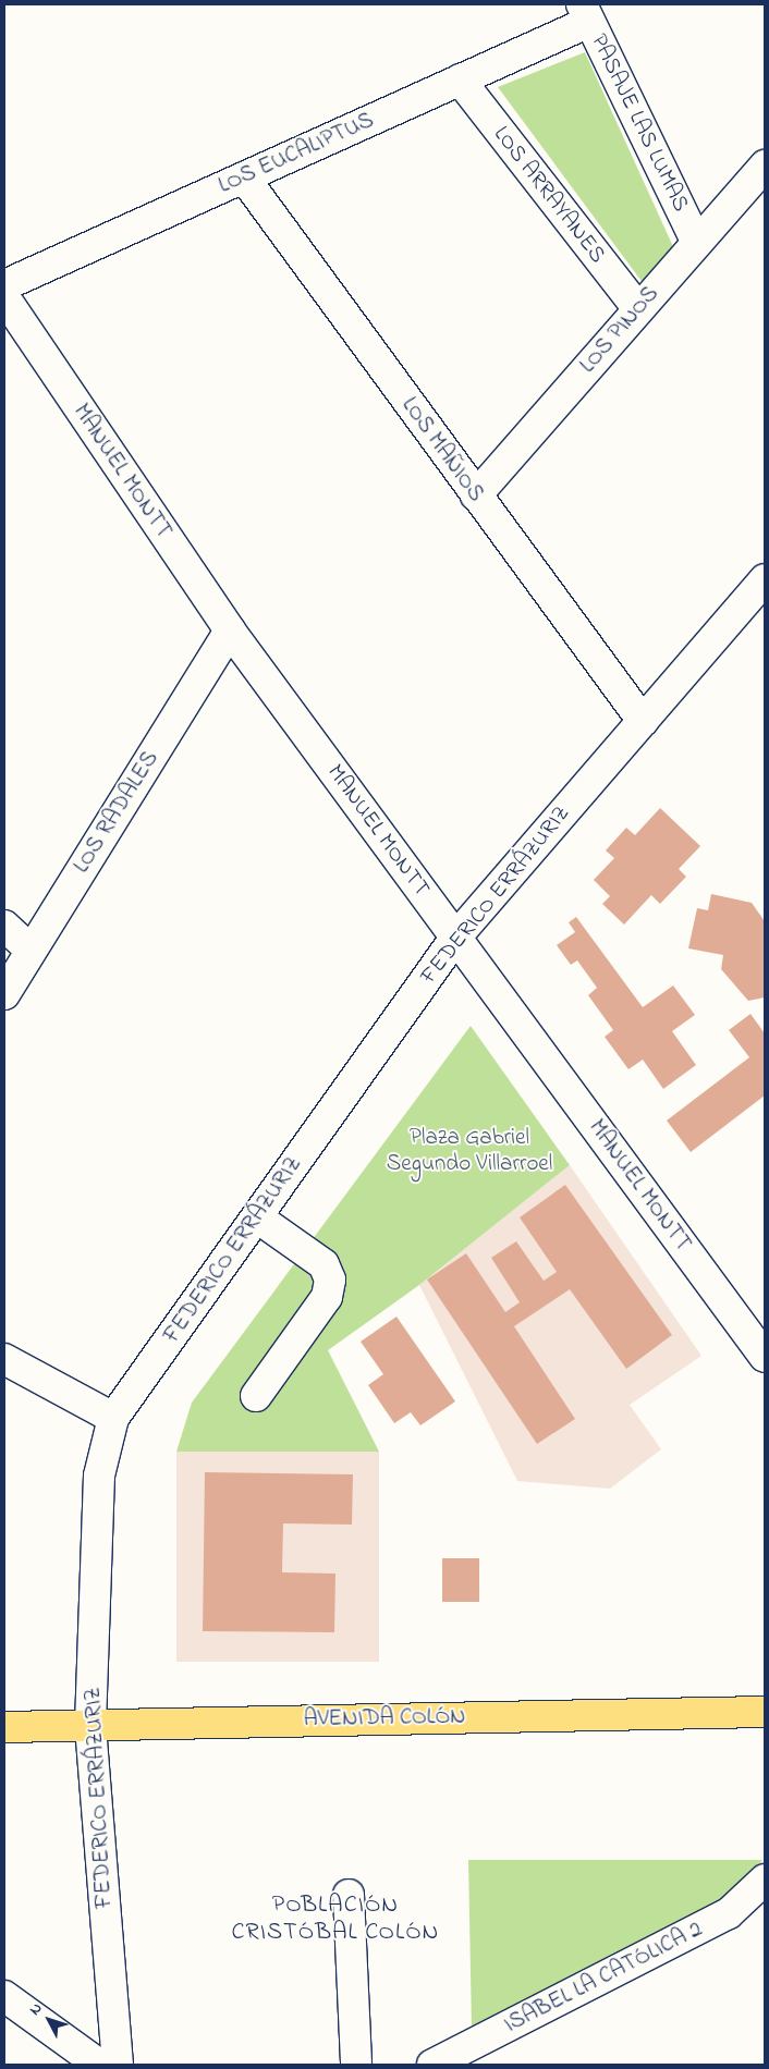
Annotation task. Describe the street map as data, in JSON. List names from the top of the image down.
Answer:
{
  "streets": {
    "main road": ["AVENIDA COLÓN"],
    "street": [
      "PASAJE LAS LUMAS",
      "LOS EUCALIPTUS",
      "LOS ARRAYANES",
      "LOS PINOS",
      "LOS MAÑIOS",
      "MANUEL MONTT",
      "LOS RADALES",
      "FEDERICO ERRÁZURIZ",
      "ISABEL LA CATÓLICA 2"
    ]
  },
  "crossings": [
    ["PASAJE LAS LUMAS", "LOS EUCALIPTUS"],
    ["PASAJE LAS LUMAS", "LOS PINOS"],
    ["LOS EUCALIPTUS", "LOS ARRAYANES"],
    ["LOS EUCALIPTUS", "LOS MAÑIOS"],
    ["LOS ARRAYANES", "LOS PINOS"],
    ["LOS PINOS", "LOS MAÑIOS"],
    ["LOS MAÑIOS", "FEDERICO ERRÁZURIZ"],
    ["MANUEL MONTT", "LOS RADALES"],
    ["MANUEL MONTT", "FEDERICO ERRÁZURIZ"],
    ["FEDERICO ERRÁZURIZ", "AVENIDA COLÓN"]
  ],
  "districts": ["POBLACIÓN CRISTÓBAL COLÓN"],
  "parks": ["Plaza Gabriel Segundo Villarroel"],
  "north": "top left"
}
